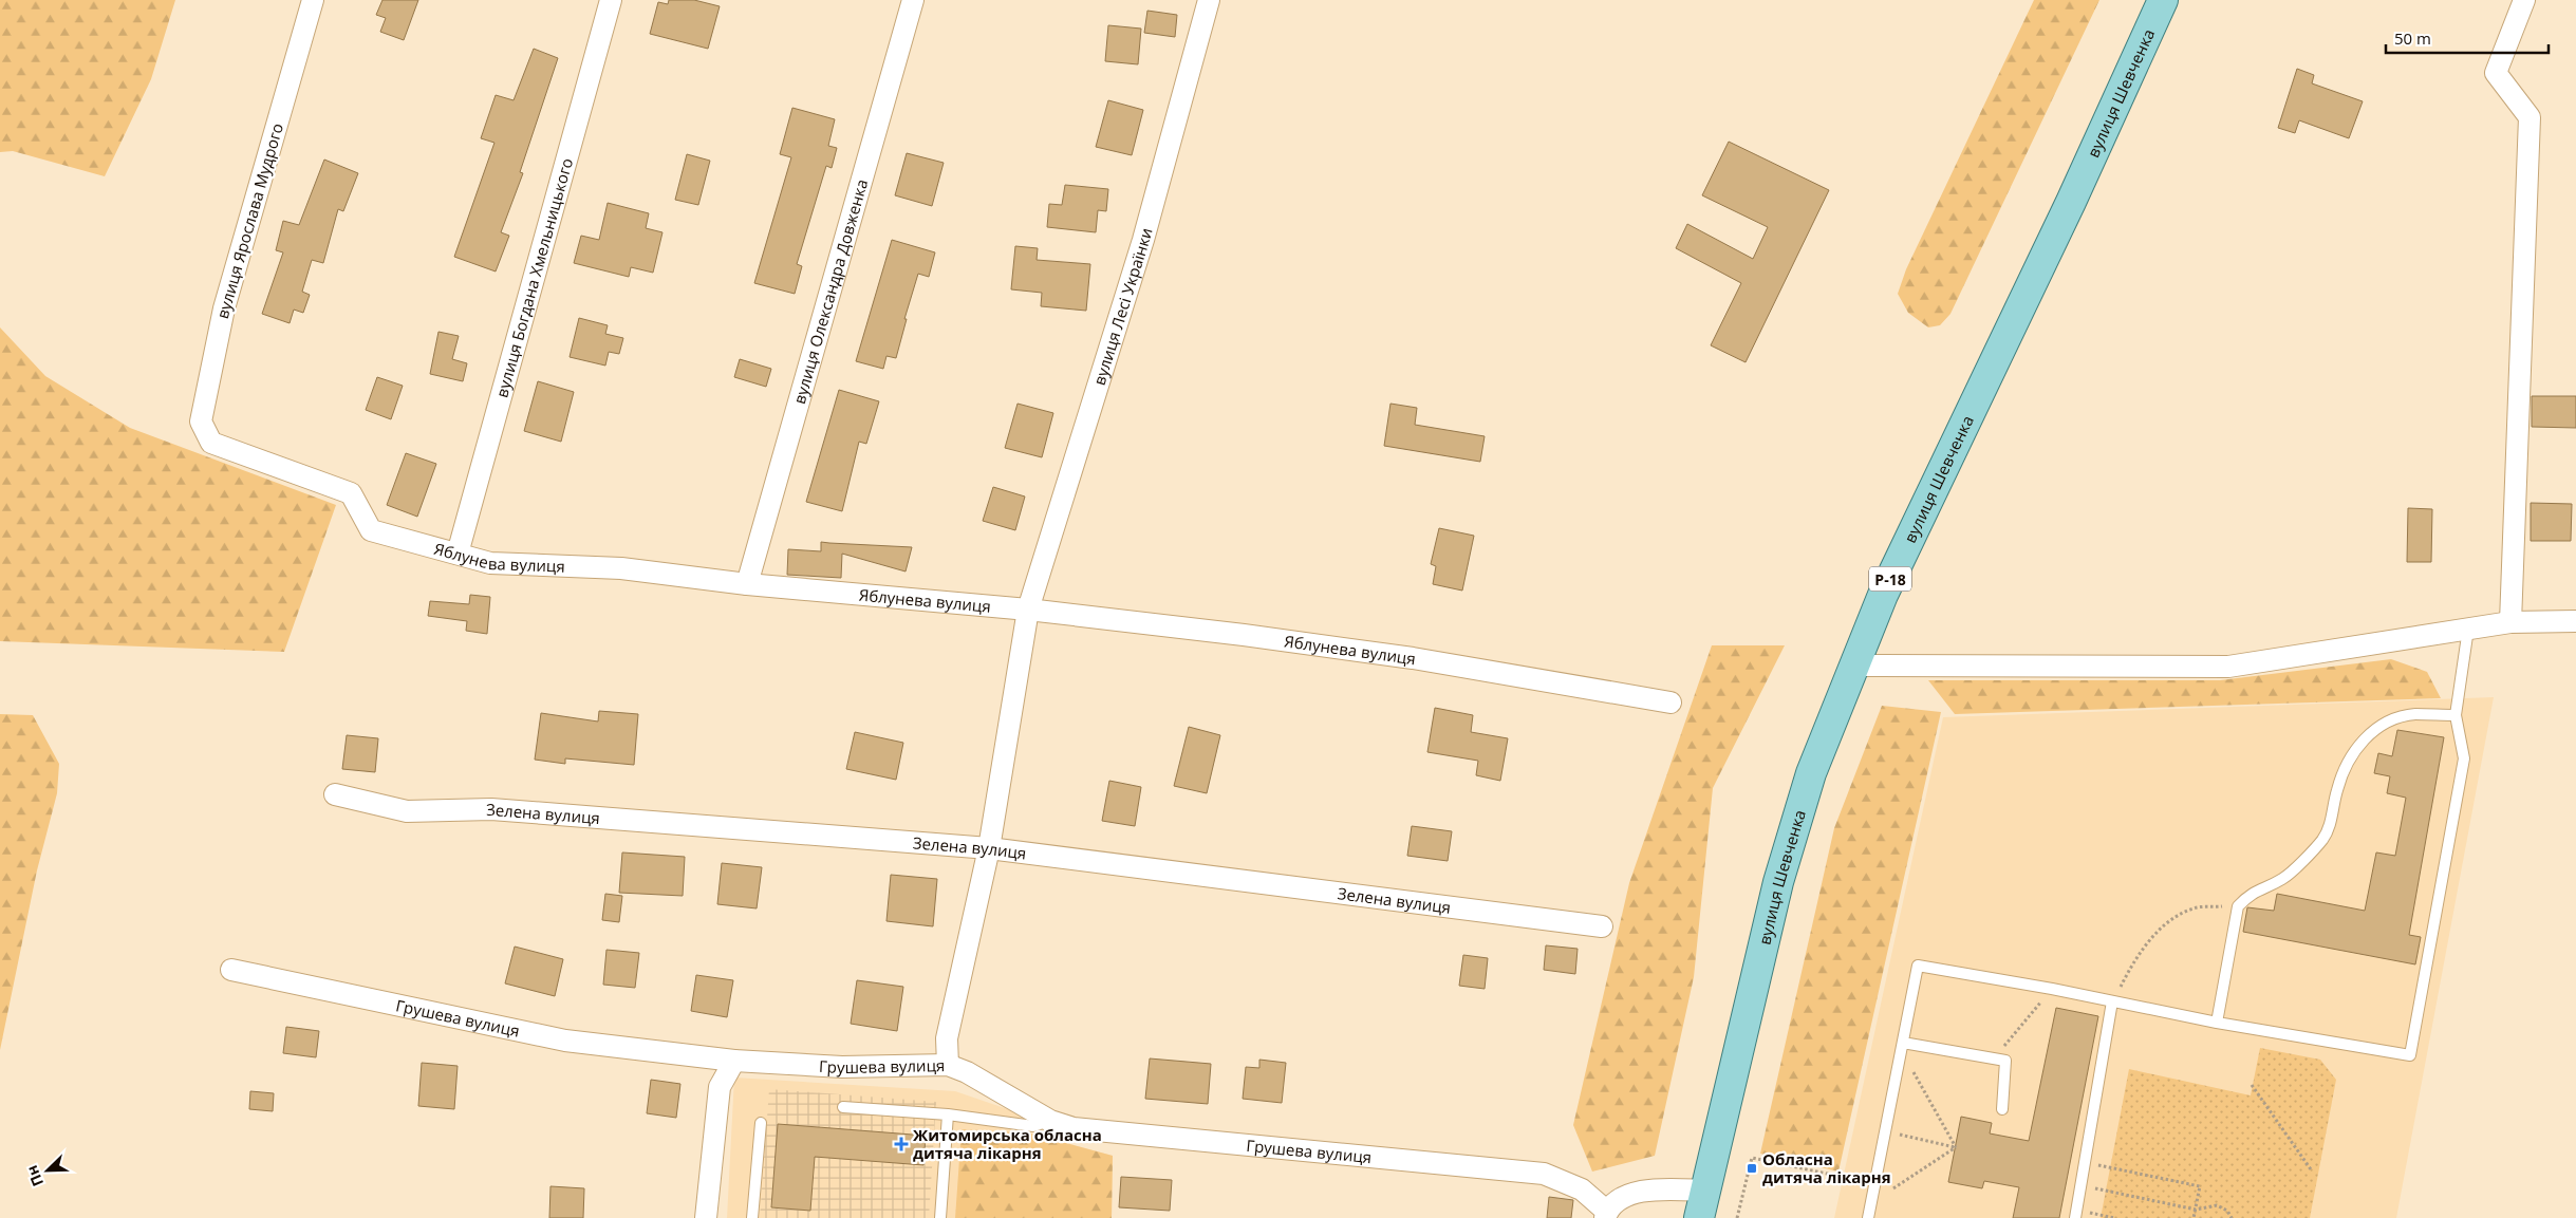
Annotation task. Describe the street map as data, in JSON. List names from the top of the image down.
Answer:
{
  "streets": {
    "main road": ["вулиця Шевченка", "Р-18"],
    "street": [
      "вулиця Ярослава Мудрого",
      "вулиця Богдана Хмельницького",
      "вулиця Олександра Довженка",
      "вулиця Лесі Українки",
      "Яблунева вулиця",
      "Зелена вулиця",
      "Грушева вулиця"
    ]
  },
  "crossings": [
    ["вулиця Шевченка", "Р-18"],
    ["вулиця Ярослава Мудрого", "Яблунева вулиця"],
    ["вулиця Богдана Хмельницького", "Яблунева вулиця"],
    ["вулиця Олександра Довженка", "Яблунева вулиця"],
    ["вулиця Лесі Українки", "Яблунева вулиця"],
    ["вулиця Лесі Українки", "Зелена вулиця"],
    ["вулиця Лесі Українки", "Грушева вулиця"]
  ],
  "places": {
    "health": ["Житомирська обласна дитяча лікарня"],
    "transit": ["Обласна дитяча лікарня"]
  },
  "scale_bar": "50 m",
  "north": "bottom left"
}
